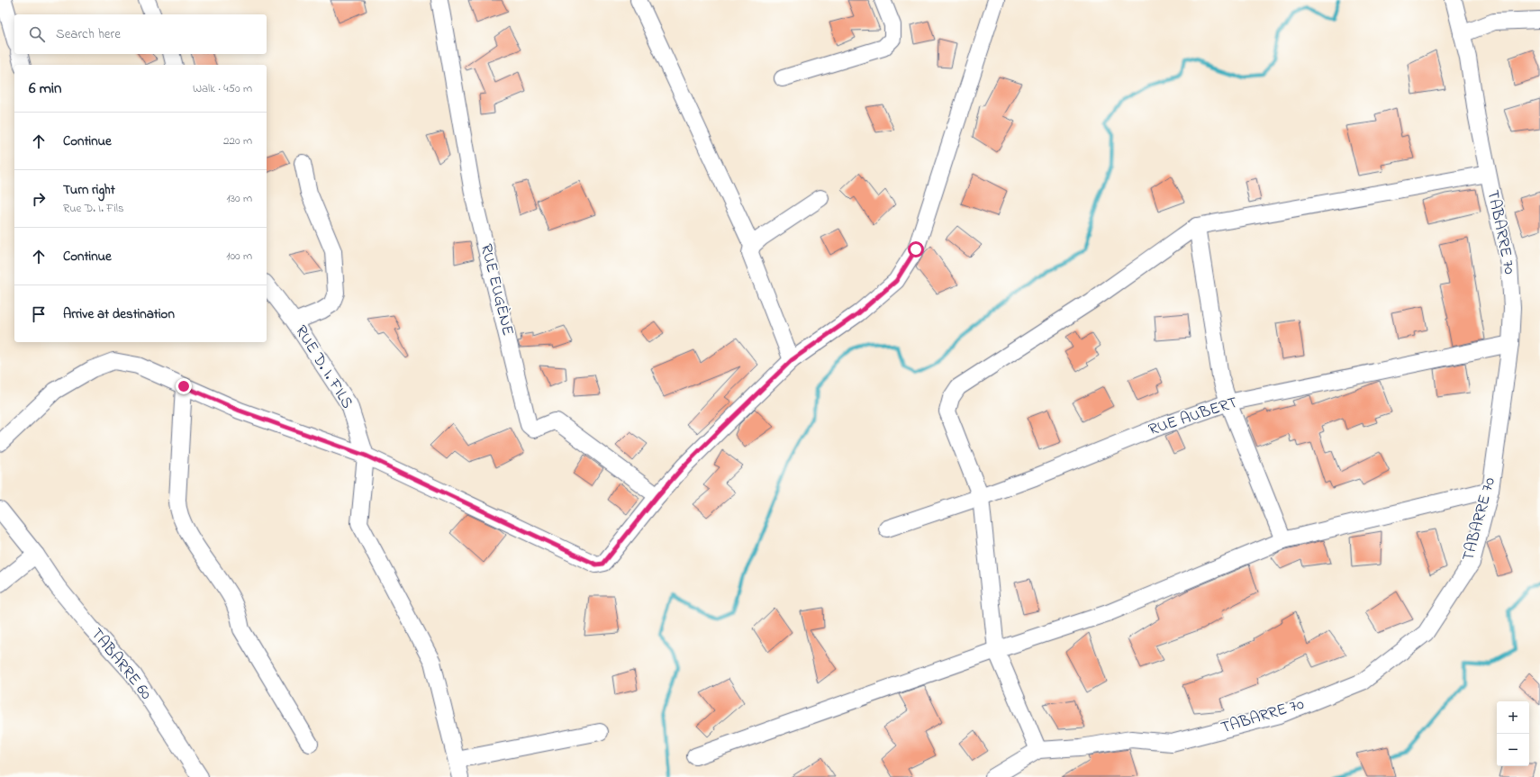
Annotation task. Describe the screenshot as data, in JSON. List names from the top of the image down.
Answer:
{
  "streets": {
    "street": [
      "TABARRE 70",
      "RUE EUGÈNE",
      "RUE D. I. FILS",
      "RUE AUBERT",
      "TABARRE 60"
    ]
  },
  "crossings": [
    ["TABARRE 70", "RUE AUBERT"]
  ],
  "page": {
    "search": "Search here",
    "heading": ["6 min", "Walk · 450 m"],
    "list": [
      ["Continue", "220 m"],
      ["Turn right", "Rue D. I. Fils", "130 m"],
      ["Continue", "100 m"],
      "Arrive at destination"
    ],
    "map_buttons": ["+", "−"]
  }
}
